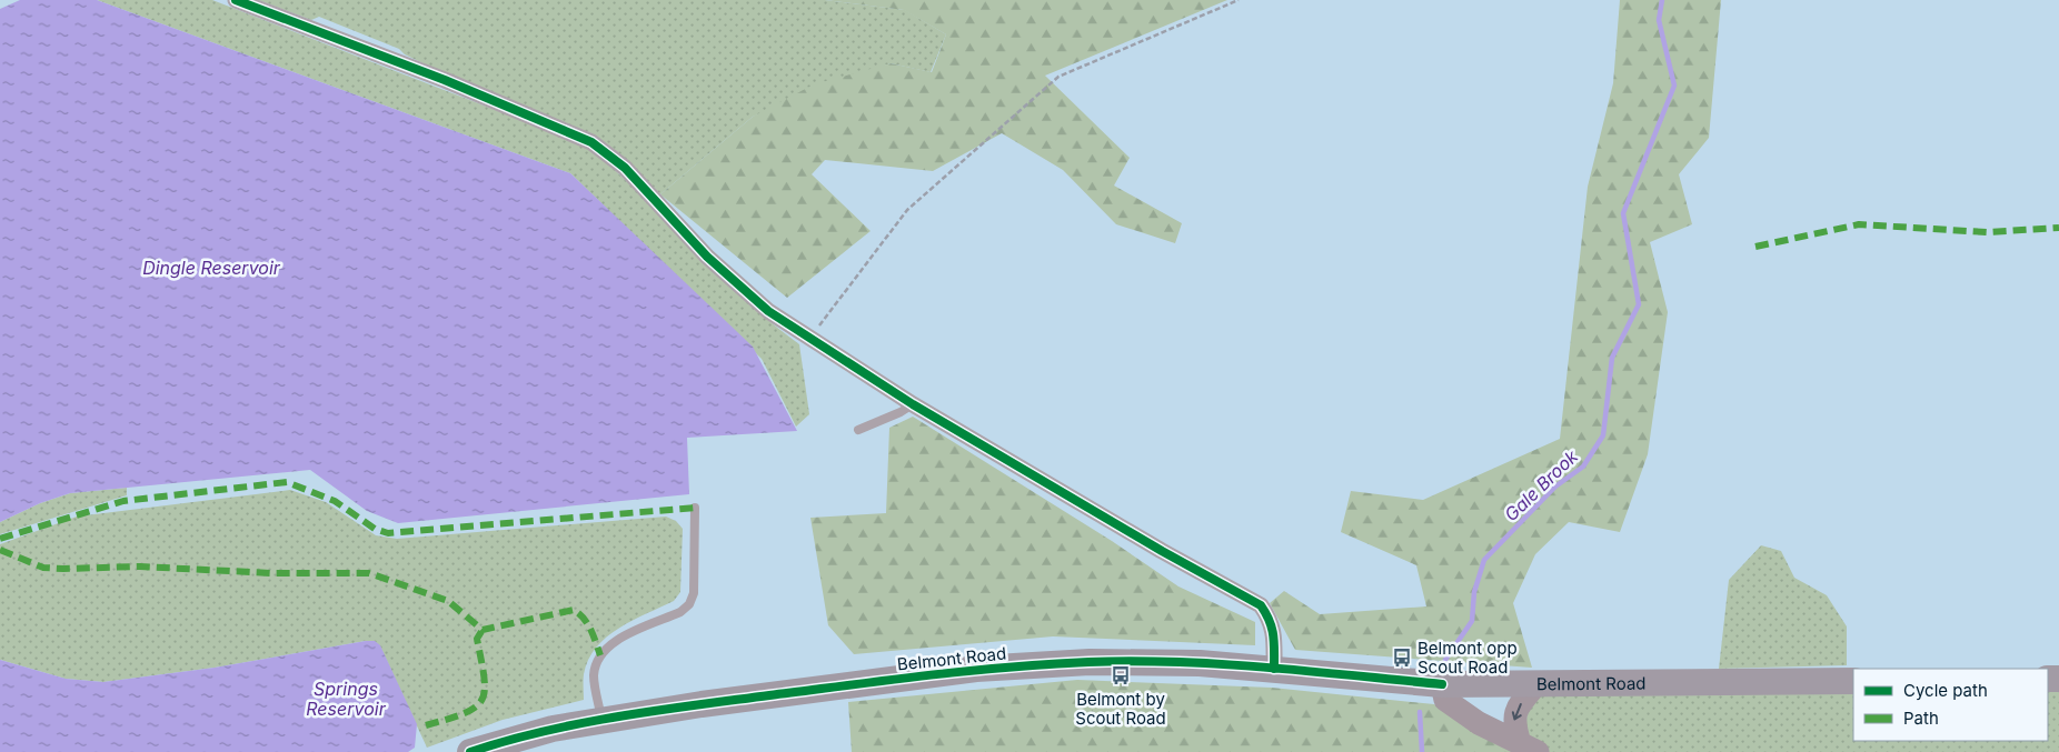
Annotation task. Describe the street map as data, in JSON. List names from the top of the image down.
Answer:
{
  "streets": {
    "main road": ["Belmont Road"]
  },
  "water": ["Dingle Reservoir", "Gale Brook", "Springs Reservoir"],
  "places": {
    "bus stop": ["Belmont opp Scout Road", "Belmont by Scout Road"]
  },
  "legend": ["Cycle path", "Path"]
}
